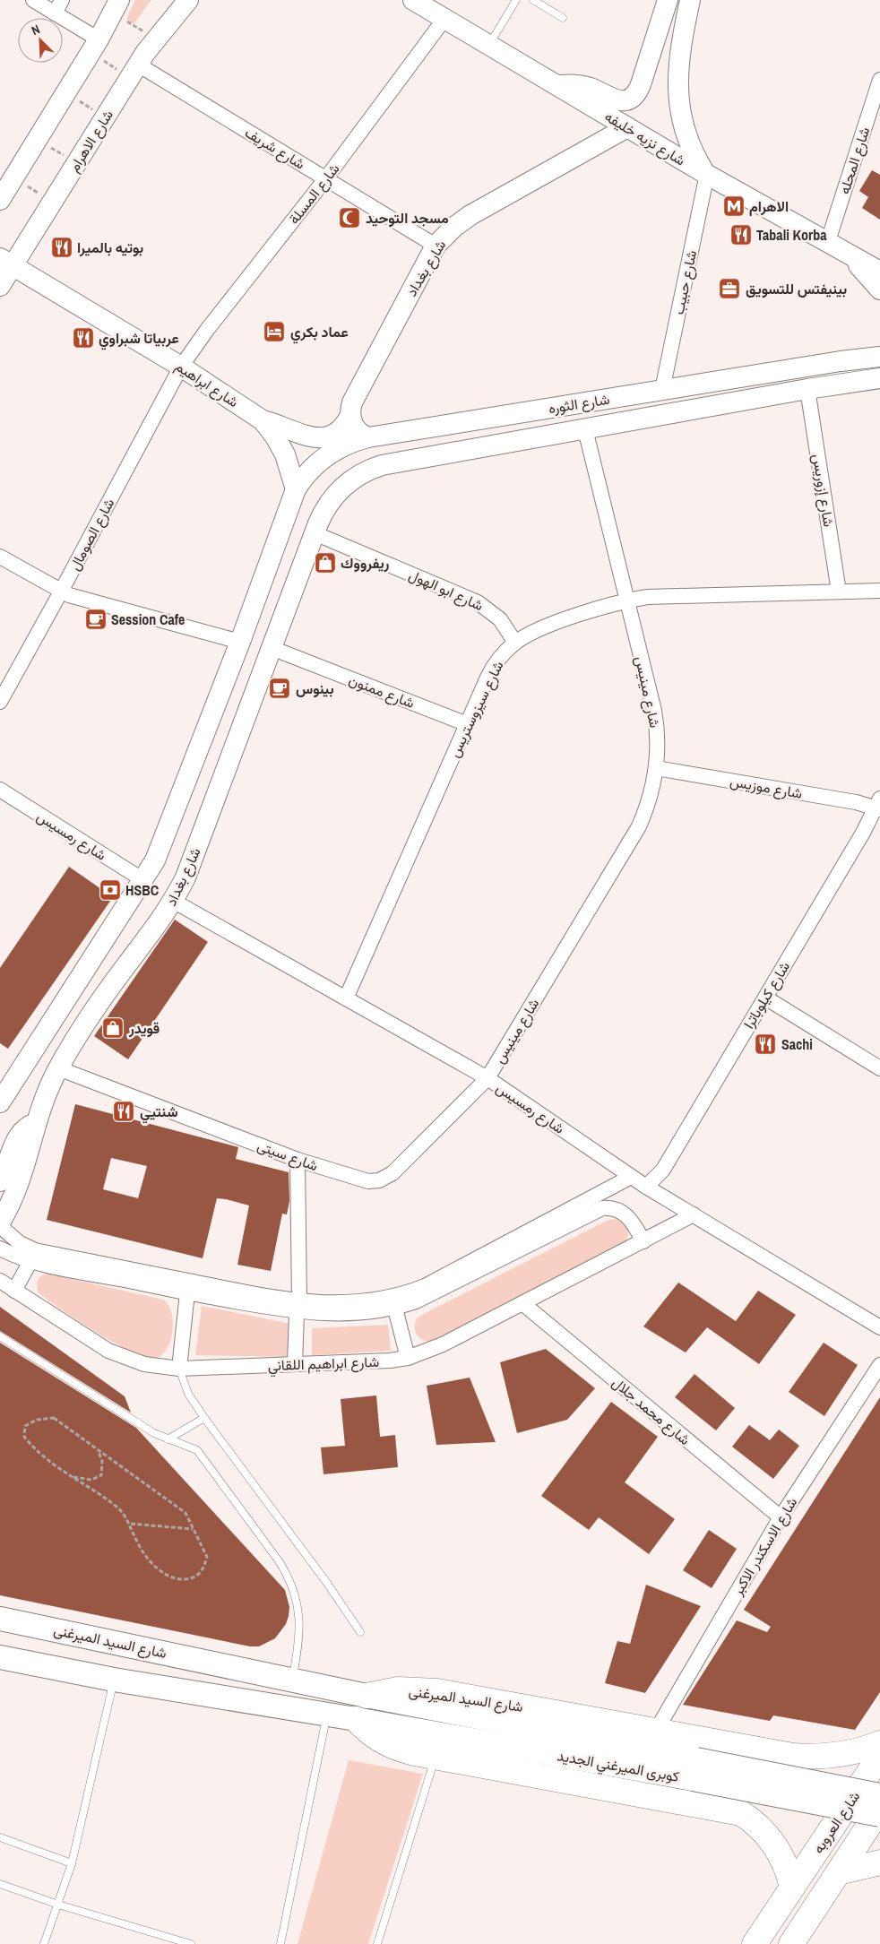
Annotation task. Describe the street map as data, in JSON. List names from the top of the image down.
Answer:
{
  "streets": {
    "highway": ["شارع السيد الميرغنى", "شارع العروبه"],
    "main road": [
      "شارع نزيه خليفه",
      "شارع الاهرام",
      "شارع بغداد",
      "شارع ابراهيم",
      "شارع الثوره",
      "كوبرى الميرغني الجديد"
    ],
    "street": [
      "شارع شريف",
      "شارع المحله",
      "شارع المسلة",
      "شارع حبيب",
      "شارع إزوريس",
      "شارع الصومال",
      "شارع ابو الهول",
      "شارع ممنون",
      "شارع مينيس",
      "شارع سيزوستريس",
      "شارع موزيس",
      "شارع رمسيس",
      "شارع كيلوباترا",
      "شارع سيتى",
      "شارع ابراهيم اللقاني",
      "شارع محمد جلال",
      "شارع الاسكندر الاكبر"
    ]
  },
  "crossings": [
    ["شارع نزيه خليفه", "شارع المحله"],
    ["شارع نزيه خليفه", "شارع المسلة"],
    ["شارع نزيه خليفه", "شارع بغداد"],
    ["شارع نزيه خليفه", "شارع حبيب"],
    ["شارع الاهرام", "شارع شريف"],
    ["شارع الاهرام", "شارع ابراهيم"],
    ["شارع شريف", "شارع المسلة"],
    ["شارع شريف", "شارع بغداد"],
    ["شارع المسلة", "شارع ابراهيم"],
    ["شارع المسلة", "شارع الصومال"],
    ["شارع بغداد", "شارع ابراهيم"],
    ["شارع بغداد", "شارع الثوره"],
    ["شارع بغداد", "شارع ابو الهول"],
    ["شارع بغداد", "شارع ممنون"],
    ["شارع بغداد", "شارع رمسيس"],
    ["شارع بغداد", "شارع سيتى"],
    ["شارع حبيب", "شارع الثوره"],
    ["شارع ابراهيم", "شارع الثوره"],
    ["شارع ابراهيم", "شارع الصومال"],
    ["شارع الثوره", "شارع إزوريس"],
    ["شارع الثوره", "شارع ابو الهول"],
    ["شارع الثوره", "شارع مينيس"],
    ["شارع إزوريس", "شارع سيزوستريس"],
    ["شارع ابو الهول", "شارع سيزوستريس"],
    ["شارع ممنون", "شارع سيزوستريس"],
    ["شارع مينيس", "شارع سيزوستريس"],
    ["شارع مينيس", "شارع موزيس"],
    ["شارع مينيس", "شارع رمسيس"],
    ["شارع مينيس", "شارع سيتى"],
    ["شارع سيزوستريس", "شارع رمسيس"],
    ["شارع موزيس", "شارع كيلوباترا"],
    ["شارع رمسيس", "شارع كيلوباترا"],
    ["شارع رمسيس", "شارع سيتى"],
    ["شارع رمسيس", "شارع ابراهيم اللقاني"],
    ["شارع ابراهيم اللقاني", "شارع محمد جلال"],
    ["شارع محمد جلال", "شارع الاسكندر الاكبر"],
    ["شارع الاسكندر الاكبر", "شارع السيد الميرغنى"],
    ["شارع السيد الميرغنى", "كوبرى الميرغني الجديد"]
  ],
  "places": {
    "metro station": ["الاهرام"],
    "mosque": ["مسجد التوحيد"],
    "restaurant": [
      "Tabali Korba",
      "بوتيه بالميرا",
      "عربياتا شبراوي",
      "Sachi",
      "شنتيي"
    ],
    "office": ["بينيفتس للتسويق"],
    "hotel": ["عماد بكري"],
    "shop": ["ريفرووك", "قويدر"],
    "cafe": ["Session Cafe", "بينوس"],
    "bank": ["HSBC"]
  },
  "north": "top left"
}
